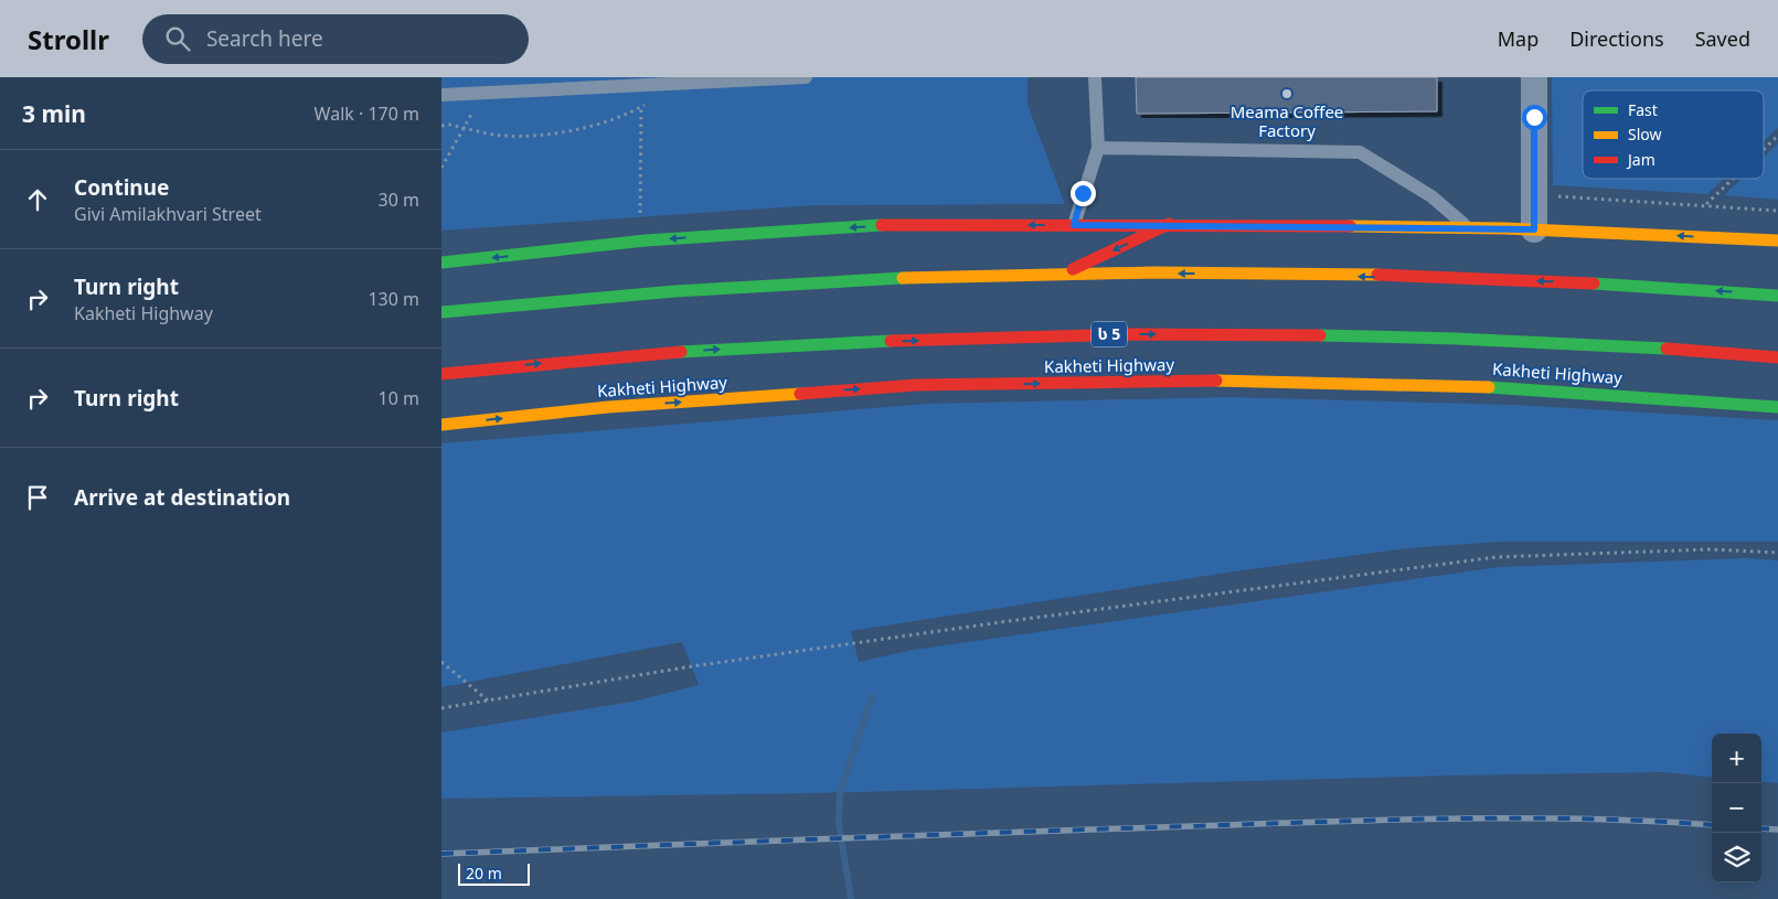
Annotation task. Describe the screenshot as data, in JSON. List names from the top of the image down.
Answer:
{
  "streets": {
    "main road": ["ს 5", "Kakheti Highway"]
  },
  "places": ["Meama Coffee Factory"],
  "legend": ["Fast", "Slow", "Jam"],
  "scale_bar": "20 m",
  "page": {
    "header": "Strollr",
    "search": "Search here",
    "nav": ["Map", "Directions", "Saved"],
    "heading": ["3 min", "Walk · 170 m"],
    "list": [
      ["Continue", "Givi Amilakhvari Street", "30 m"],
      ["Turn right", "Kakheti Highway", "130 m"],
      ["Turn right", "10 m"],
      "Arrive at destination"
    ],
    "map_buttons": ["+", "−"],
    "scale": "20 m"
  }
}
